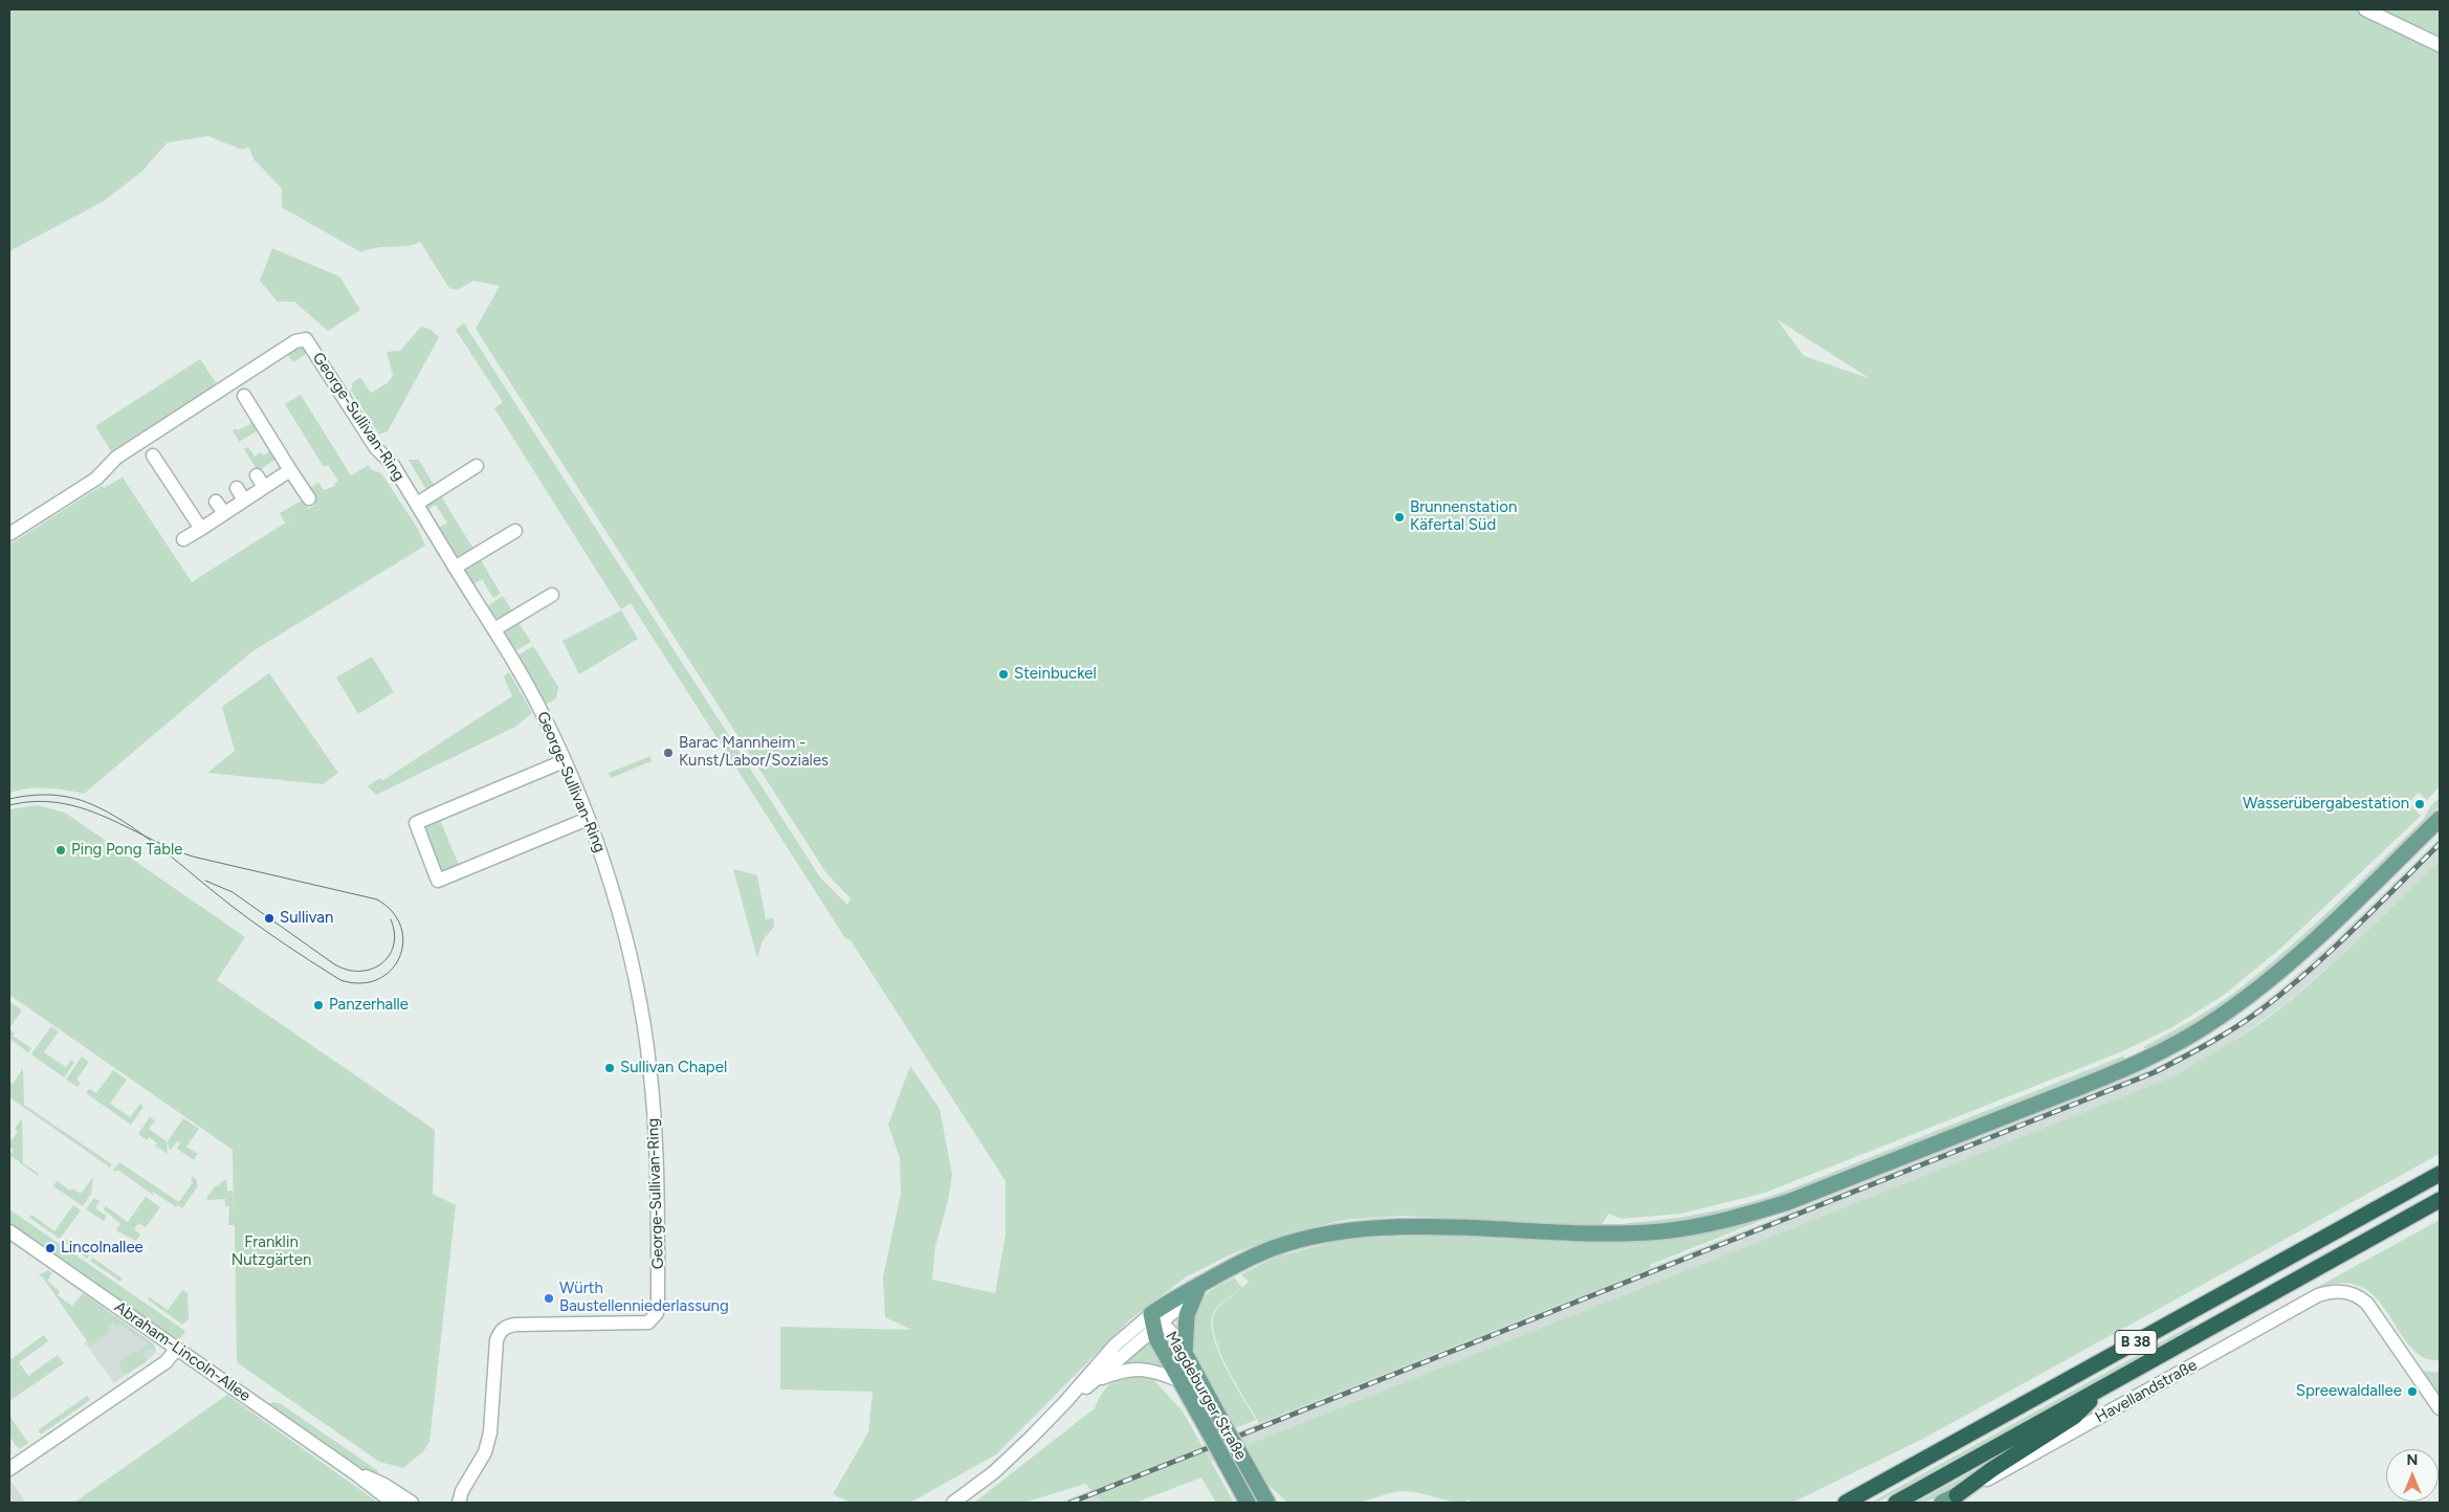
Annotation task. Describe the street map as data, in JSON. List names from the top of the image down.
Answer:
{
  "streets": {
    "highway": ["B 38"],
    "main road": ["Havellandstraße", "Magdeburger Straße"],
    "street": ["George-Sullivan-Ring", "Abraham-Lincoln-Allee"]
  },
  "parks": ["Franklin Nutzgärten"],
  "places": [
    "Brunnenstation Käfertal Süd",
    "Steinbuckel",
    "Barac Mannheim - Kunst/Labor/Soziales",
    "Wasserübergabestation",
    "Ping Pong Table",
    "Sullivan",
    "Panzerhalle",
    "Sullivan Chapel",
    "Lincolnallee",
    "Würth Baustellenniederlassung",
    "Spreewaldallee"
  ],
  "north": "top"
}
